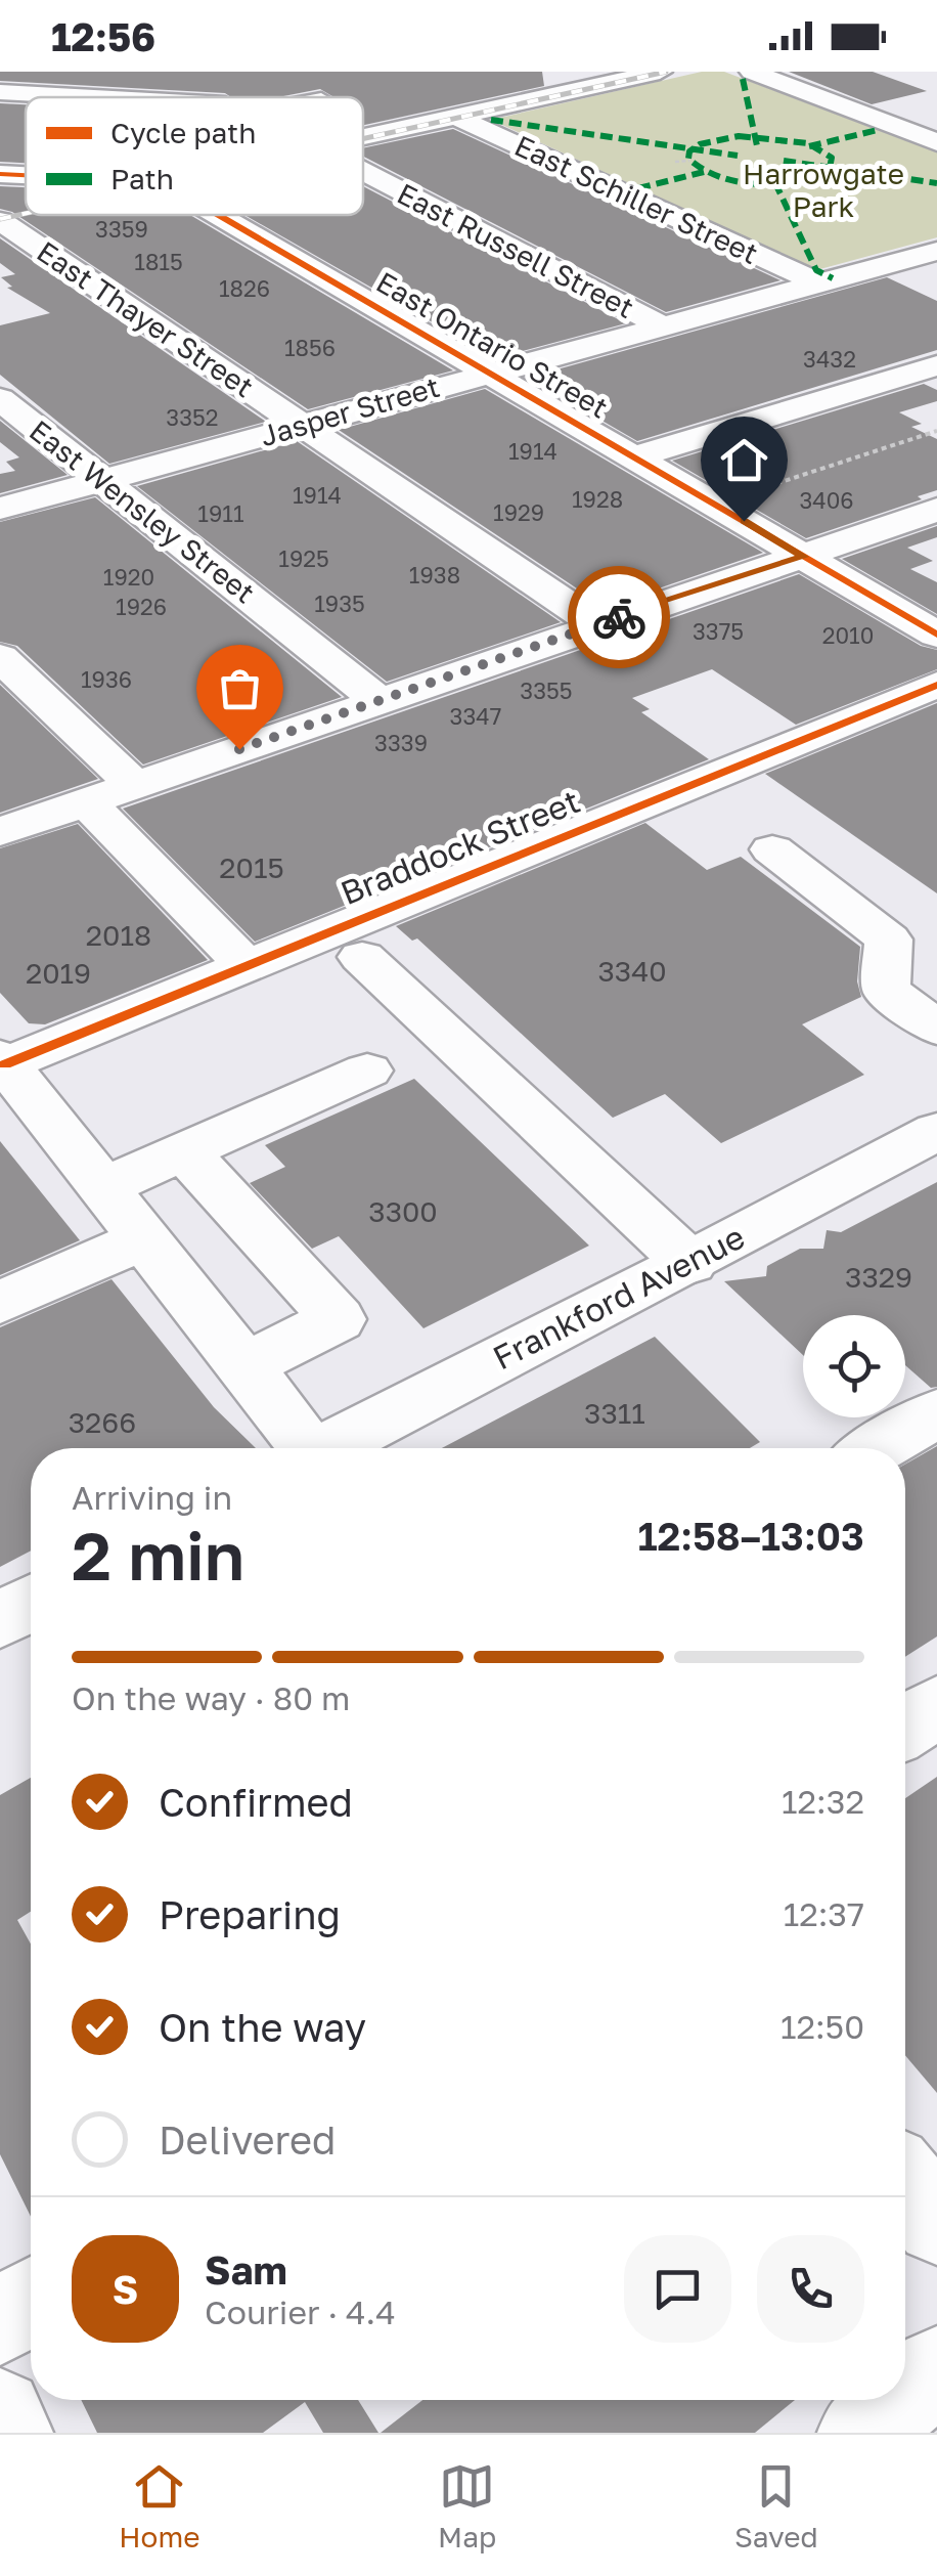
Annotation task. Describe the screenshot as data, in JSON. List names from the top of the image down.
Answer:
{
  "streets": {
    "street": [
      "East Schiller Street",
      "East Russell Street",
      "East Thayer Street",
      "East Ontario Street",
      "Jasper Street",
      "East Wensley Street",
      "Braddock Street",
      "Frankford Avenue"
    ]
  },
  "crossings": [
    ["East Schiller Street", "Jasper Street"],
    ["East Russell Street", "Jasper Street"],
    ["East Thayer Street", "Jasper Street"],
    ["East Ontario Street", "Jasper Street"],
    ["Jasper Street", "East Wensley Street"]
  ],
  "parks": ["Harrowgate Park"],
  "house_numbers": [
    "3359",
    "1815",
    "1826",
    "1856",
    "3432",
    "3352",
    "1914",
    "1914",
    "1928",
    "3406",
    "1929",
    "1911",
    "1925",
    "1938",
    "1920",
    "1935",
    "1926",
    "3375",
    "2010",
    "1936",
    "3355",
    "3347",
    "3339",
    "2015",
    "2018",
    "3340",
    "2019",
    "3300",
    "3329",
    "3311",
    "3266"
  ],
  "legend": ["Cycle path", "Path"],
  "page": {
    "status": "12:56",
    "heading": ["2 min", "Arriving in", "12:58–13:03"],
    "panel": ["Sam", "Courier · 4.4"],
    "bar": "On the way · 80 m",
    "list": [
      ["Confirmed", "12:32"],
      ["Preparing", "12:37"],
      ["On the way", "12:50"],
      "Delivered"
    ],
    "round": "S",
    "tabs": ["Home", "Map", "Saved"]
  }
}
